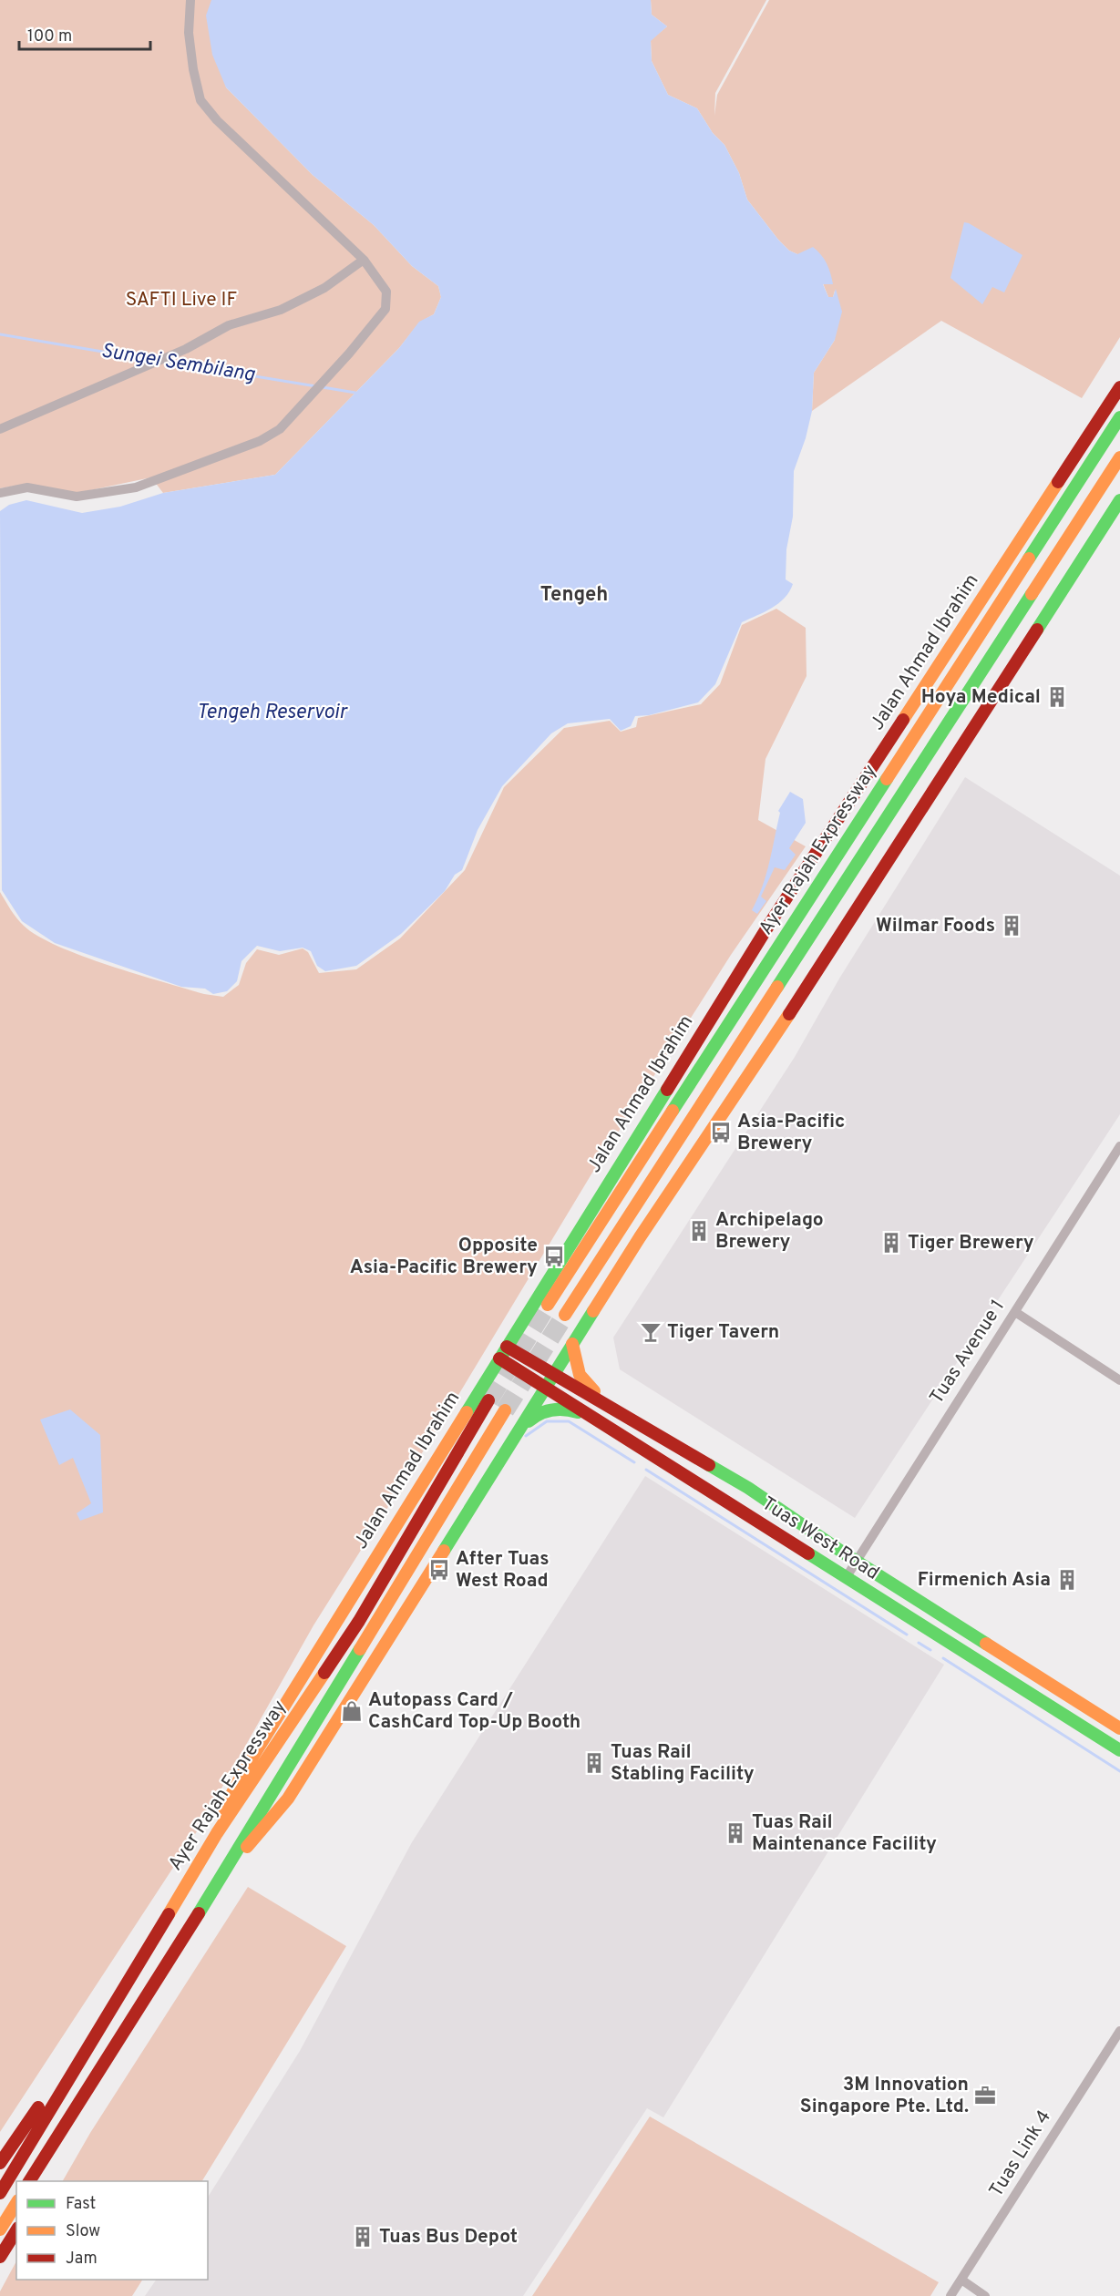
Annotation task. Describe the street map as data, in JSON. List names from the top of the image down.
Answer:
{
  "streets": {
    "main road": ["Jalan Ahmad Ibrahim", "Ayer Rajah Expressway", "Tuas West Road"],
    "street": ["Tuas Avenue 1", "Tuas Link 4"]
  },
  "crossings": [
    ["Jalan Ahmad Ibrahim", "Ayer Rajah Expressway"],
    ["Jalan Ahmad Ibrahim", "Tuas West Road"],
    ["Tuas Avenue 1", "Tuas West Road"]
  ],
  "districts": ["Tengeh"],
  "water": ["Sungei Sembilang", "Tengeh Reservoir"],
  "parks": ["SAFTI Live IF"],
  "places": {
    "building": [
      "Hoya Medical",
      "Wilmar Foods",
      "Archipelago Brewery",
      "Tiger Brewery",
      "Firmenich Asia",
      "Tuas Rail Stabling Facility",
      "Tuas Rail Maintenance Facility",
      "Tuas Bus Depot"
    ],
    "bus stop": ["Asia-Pacific Brewery", "Opposite Asia-Pacific Brewery", "After Tuas West Road"],
    "bar": ["Tiger Tavern"],
    "shop": ["Autopass Card / CashCard Top-Up Booth"],
    "office": ["3M Innovation Singapore Pte. Ltd."]
  },
  "legend": ["Fast", "Slow", "Jam"],
  "scale_bar": "100 m"
}
